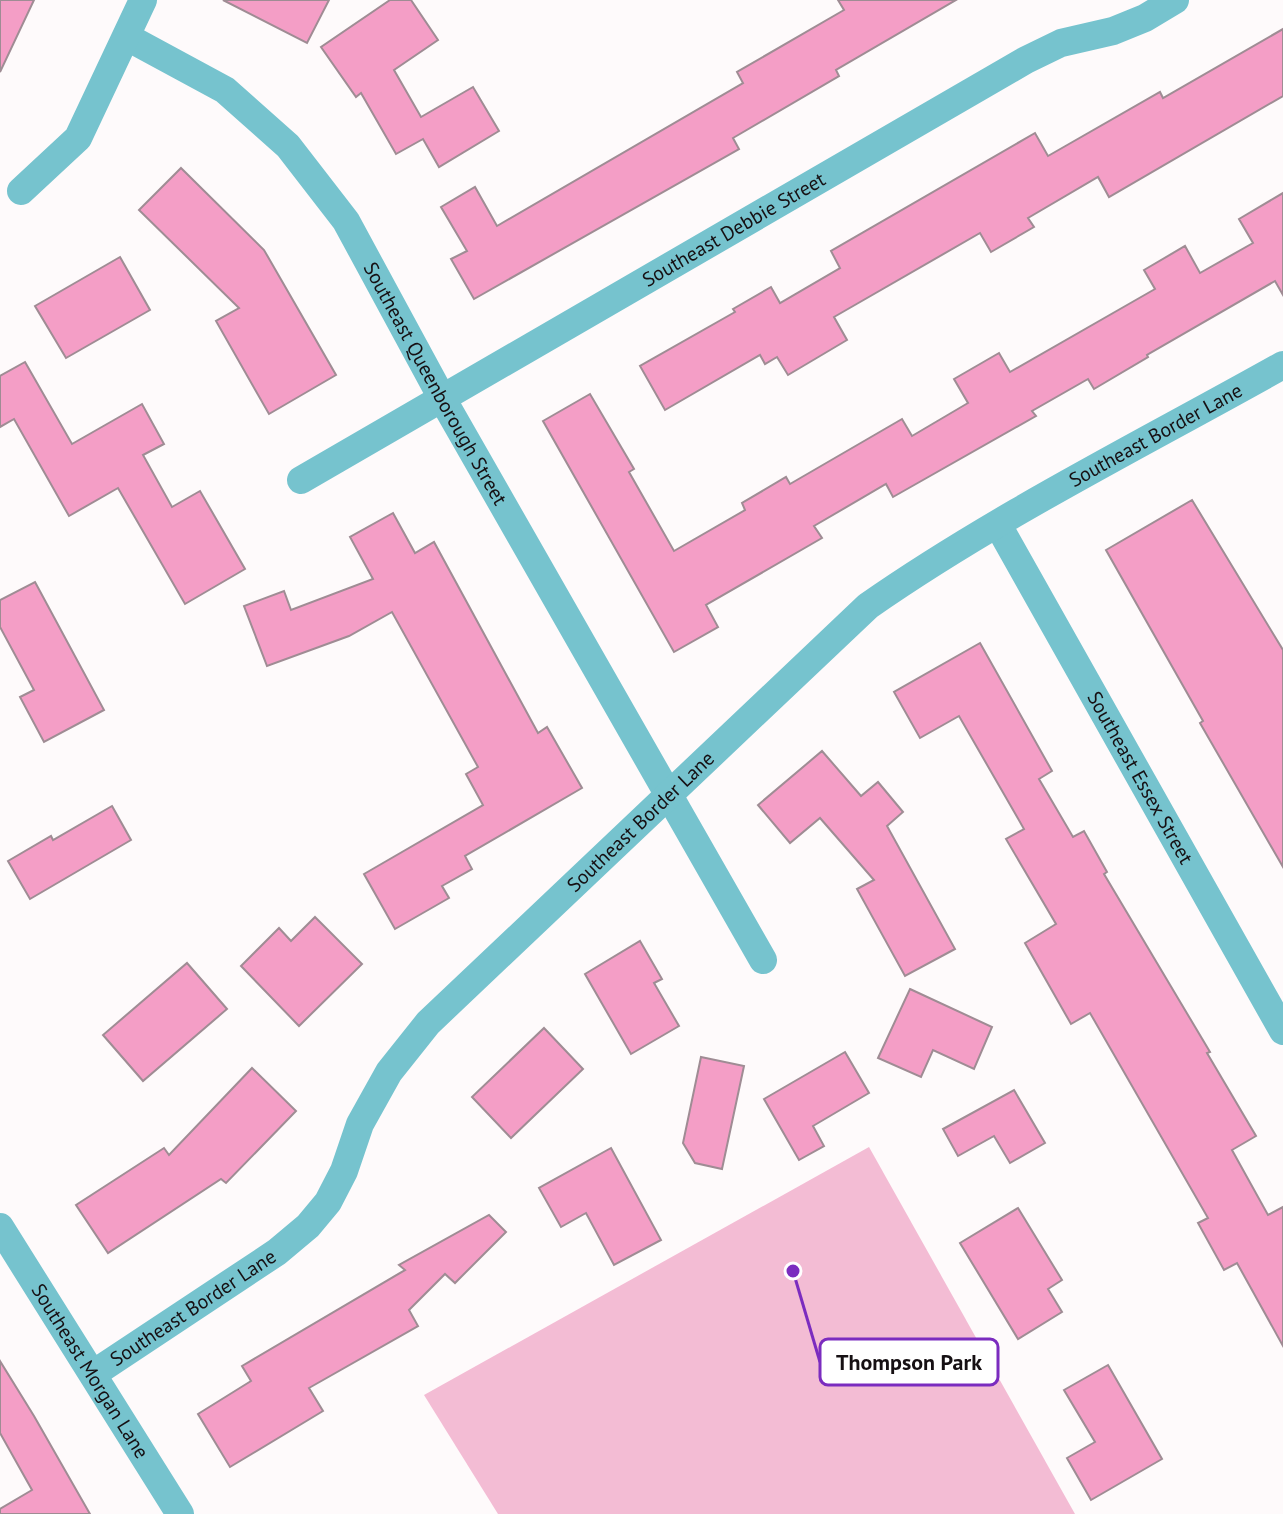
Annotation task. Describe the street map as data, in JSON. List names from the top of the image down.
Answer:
{
  "streets": {
    "street": [
      "Southeast Debbie Street",
      "Southeast Queenborough Street",
      "Southeast Border Lane",
      "Southeast Essex Street",
      "Southeast Morgan Lane"
    ]
  },
  "crossings": [
    ["Southeast Debbie Street", "Southeast Queenborough Street"],
    ["Southeast Queenborough Street", "Southeast Border Lane"],
    ["Southeast Border Lane", "Southeast Essex Street"],
    ["Southeast Border Lane", "Southeast Morgan Lane"]
  ],
  "places": ["Thompson Park"]
}
